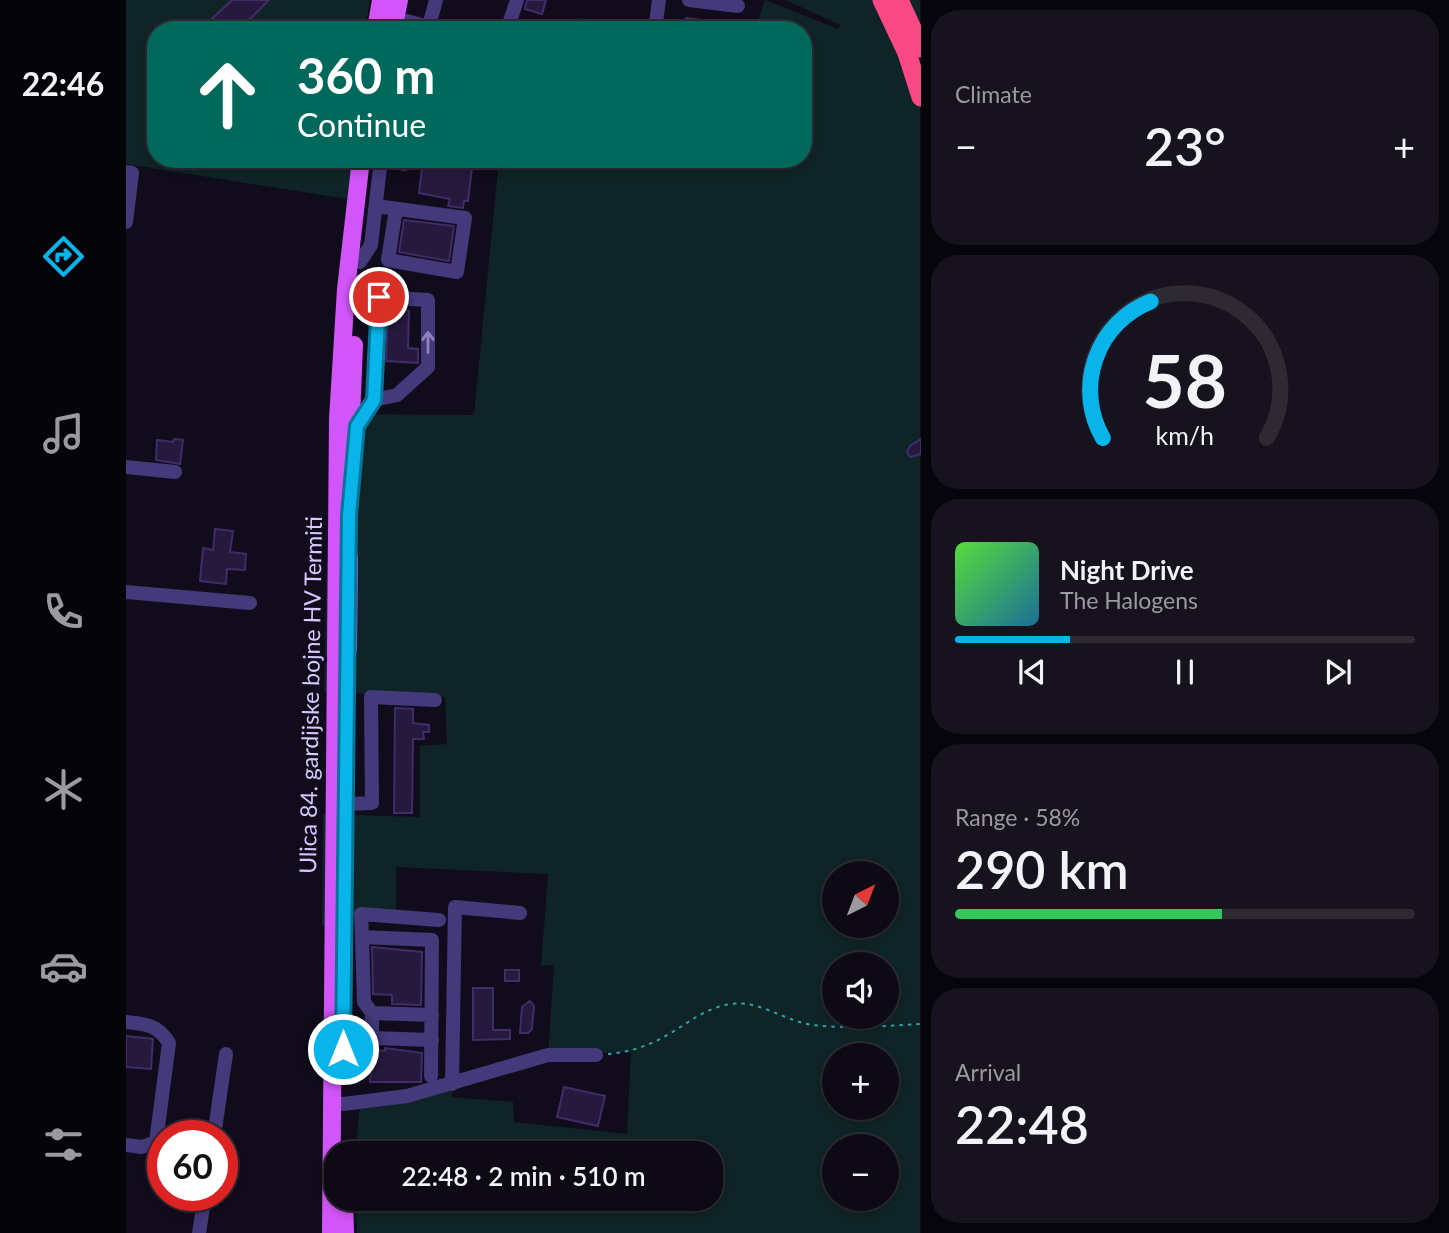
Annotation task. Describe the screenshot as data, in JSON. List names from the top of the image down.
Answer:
{
  "streets": {
    "main road": ["Ulica 84. gardijske bojne HV Termiti"]
  },
  "north": "top right",
  "page": {
    "tabs": "22:46",
    "tile": [
      "Climate",
      ["Range · 58%", "290 km"],
      ["Arrival", "22:48"]
    ],
    "turn": ["360 m", "Continue"],
    "heat": ["−", "23°", "+"],
    "song": ["Night Drive", "The Halogens"],
    "map_buttons": ["+", "−"],
    "limit": "60",
    "trip": "22:48 · 2 min · 510 m",
    "gauge": ["58", "km/h"]
  }
}
